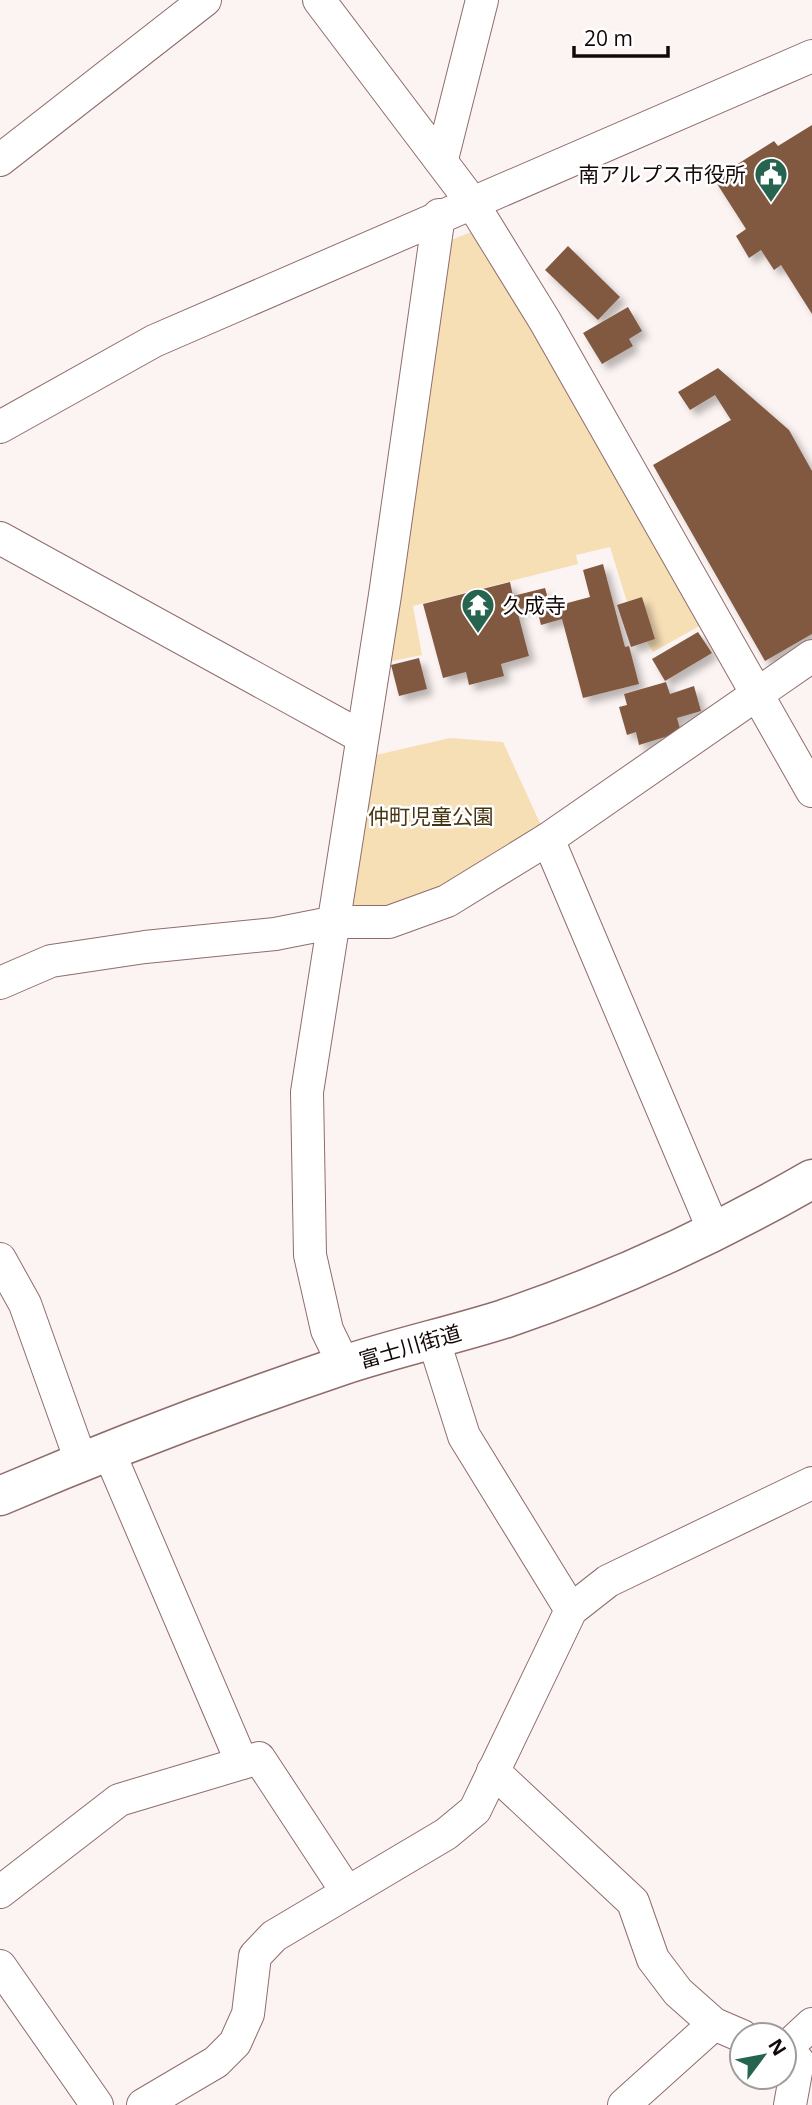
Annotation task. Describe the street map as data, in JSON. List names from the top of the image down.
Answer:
{
  "streets": {
    "main road": ["富士川街道"]
  },
  "parks": ["仲町児童公園"],
  "places": {
    "public building": ["南アルプス市役所"],
    "temple": ["久成寺"]
  },
  "scale_bar": "20 m",
  "north": "top right"
}
